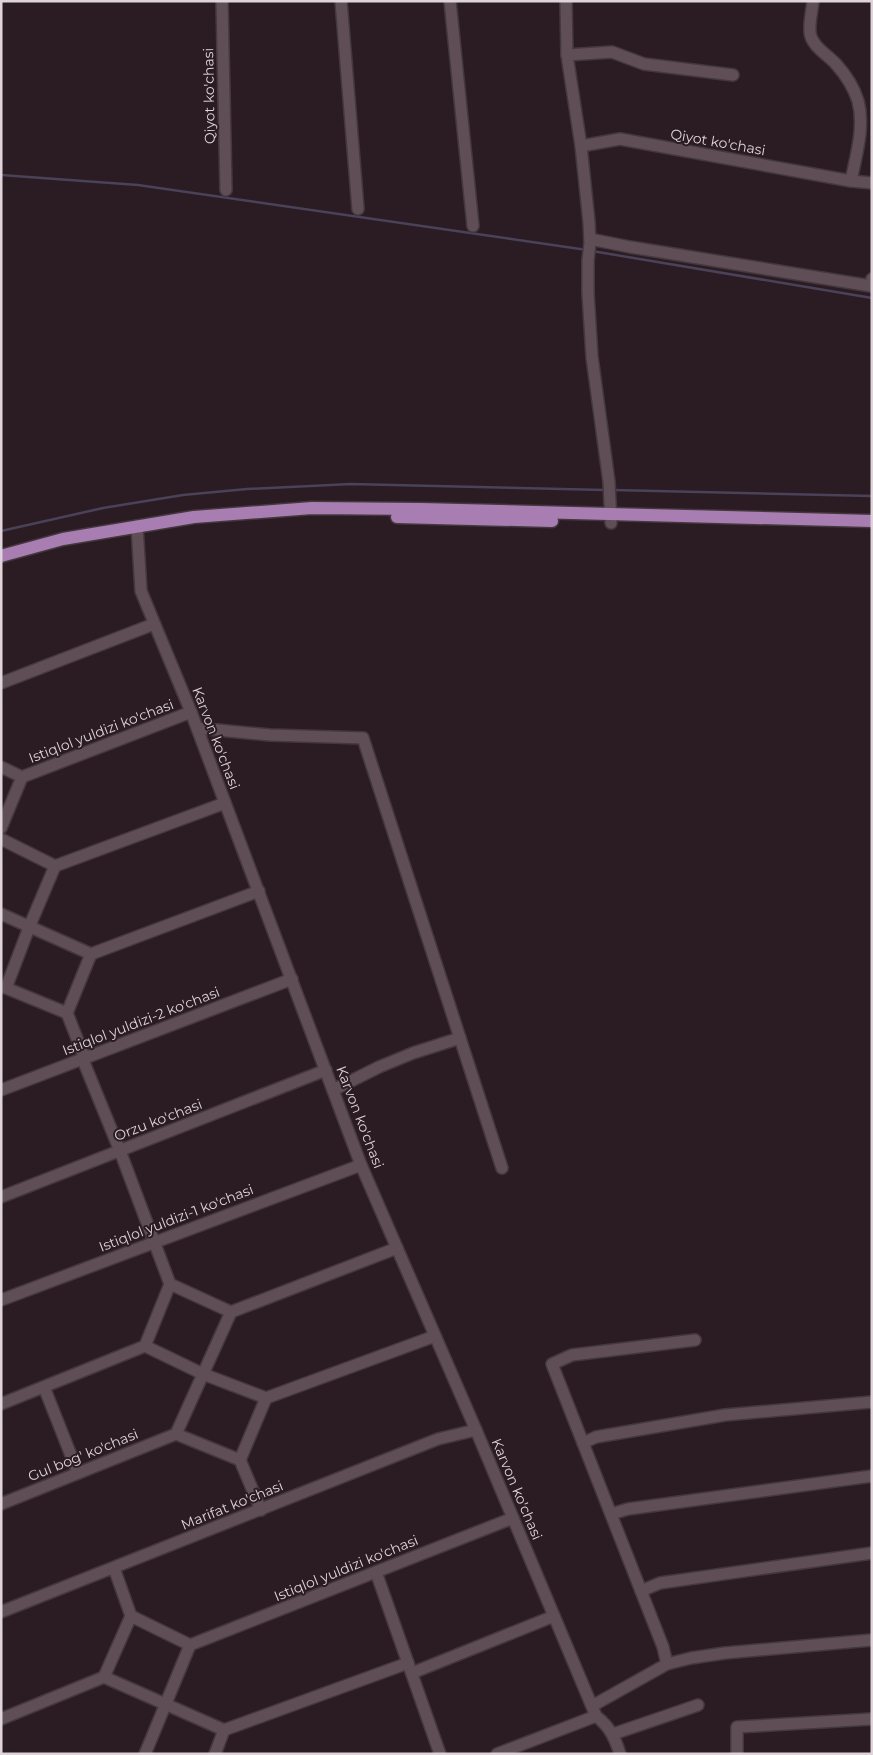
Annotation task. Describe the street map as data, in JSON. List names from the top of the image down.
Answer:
{
  "streets": {
    "street": [
      "Qiyot ko'chasi",
      "Istiqlol yuldizi ko'chasi",
      "Karvon ko'chasi",
      "Istiqlol yuldizi-2 ko'chasi",
      "Orzu ko'chasi",
      "Istiqlol yuldizi-1 ko'chasi",
      "Gul bog' ko'chasi",
      "Marifat ko'chasi"
    ]
  },
  "crossings": [
    ["Istiqlol yuldizi ko'chasi", "Karvon ko'chasi"],
    ["Karvon ko'chasi", "Istiqlol yuldizi-2 ko'chasi"],
    ["Karvon ko'chasi", "Orzu ko'chasi"],
    ["Karvon ko'chasi", "Istiqlol yuldizi-1 ko'chasi"],
    ["Karvon ko'chasi", "Marifat ko'chasi"]
  ]
}
